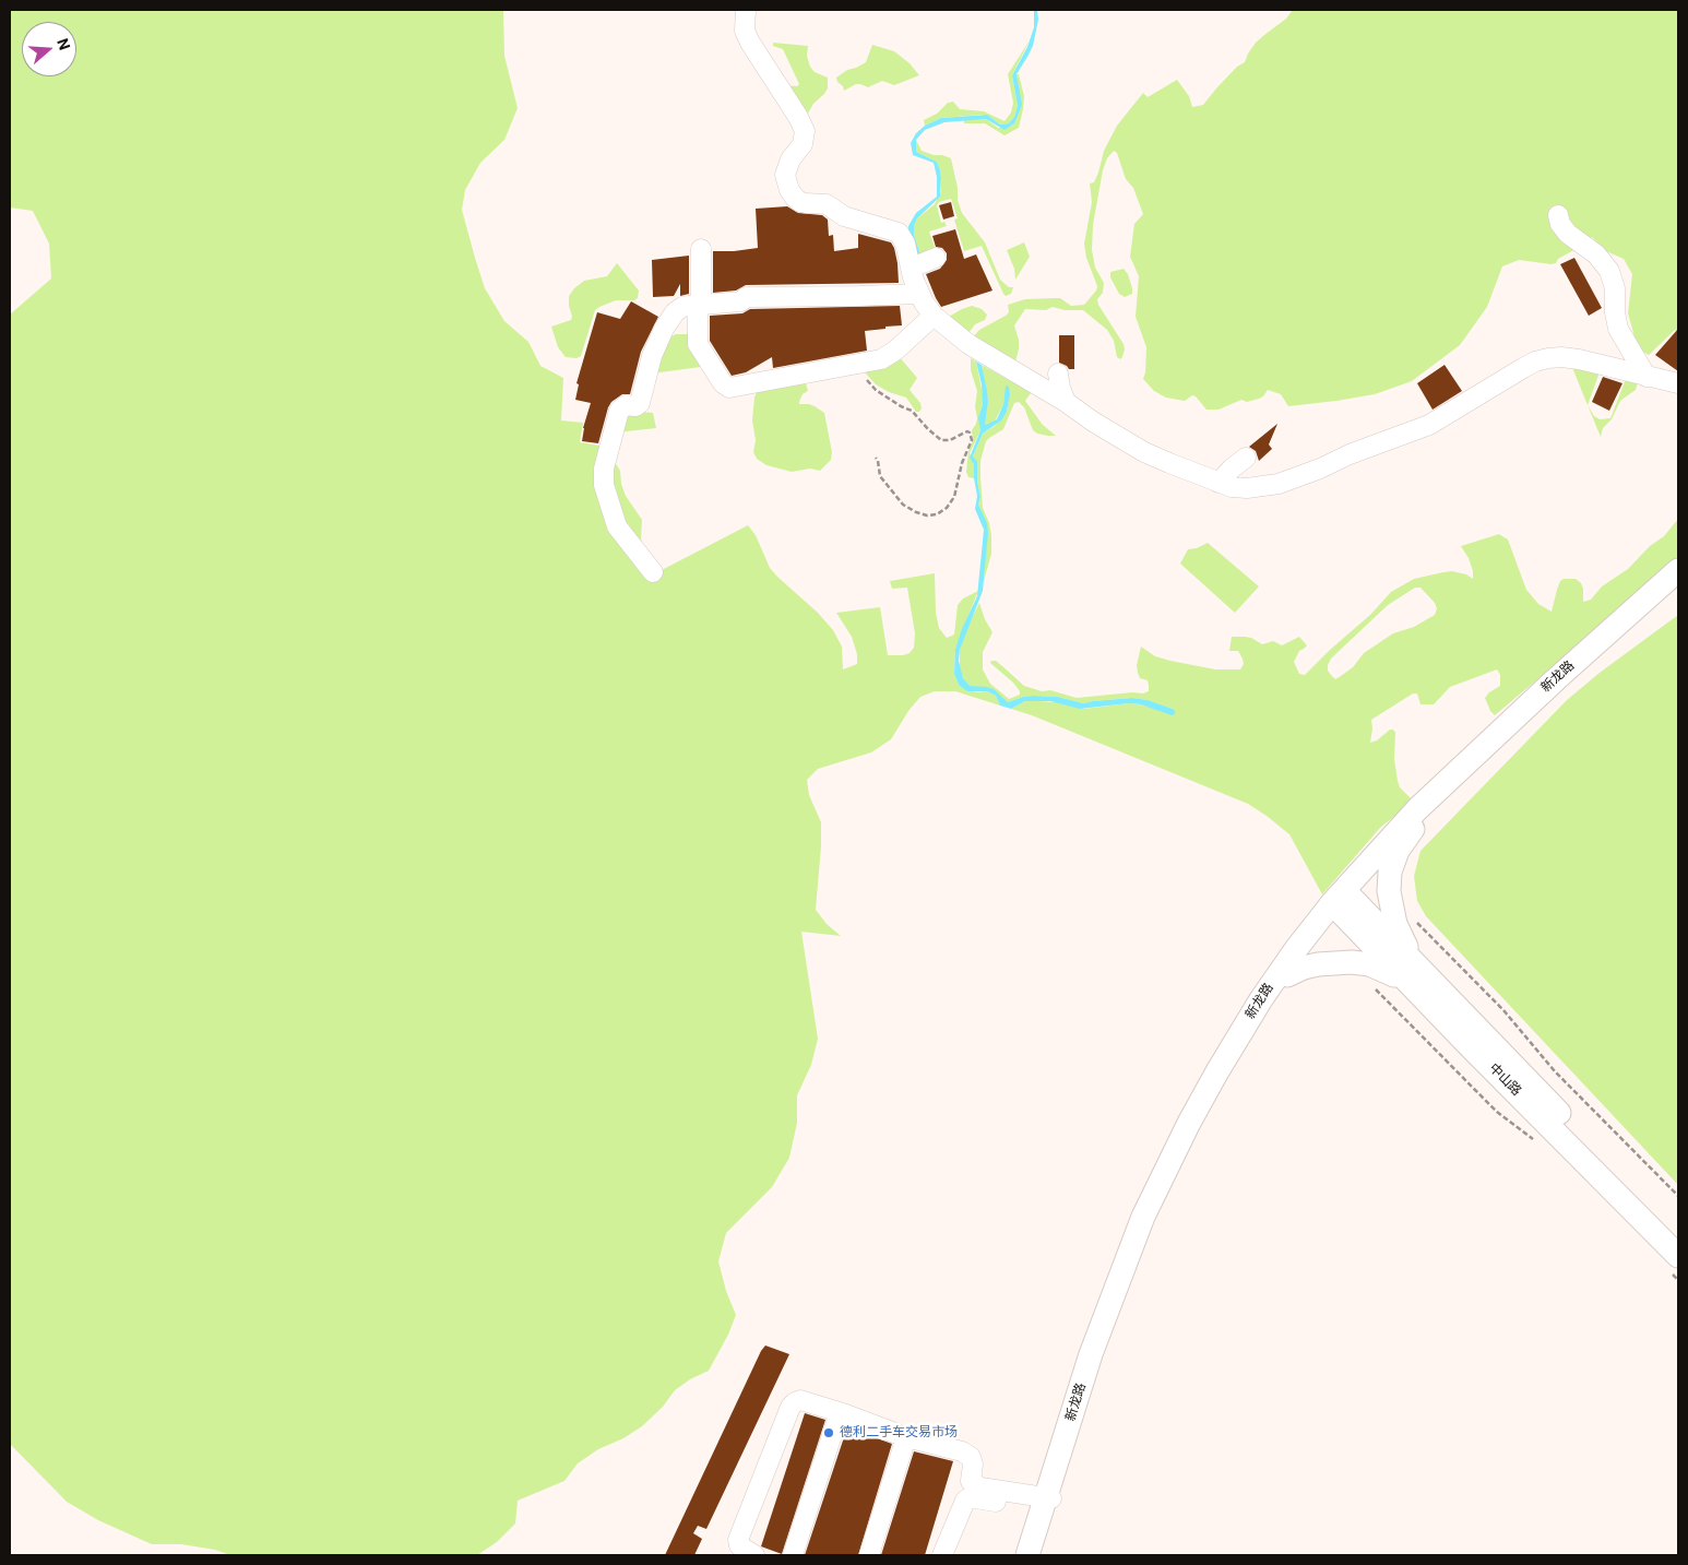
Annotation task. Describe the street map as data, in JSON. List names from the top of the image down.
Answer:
{
  "streets": {
    "main road": ["新龙路", "中山路"]
  },
  "crossings": [
    ["新龙路", "中山路"]
  ],
  "places": ["德利二手车交易市场"],
  "north": "right"
}
